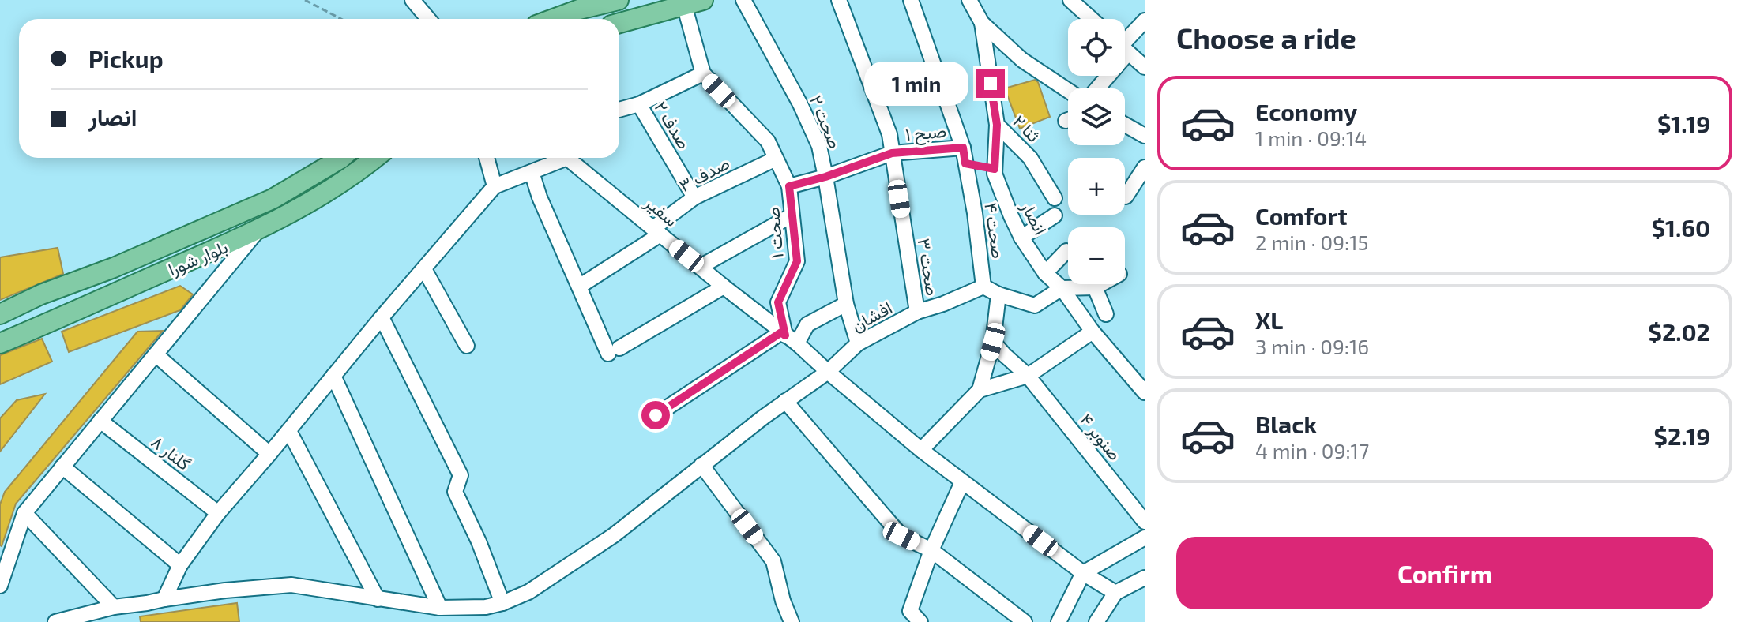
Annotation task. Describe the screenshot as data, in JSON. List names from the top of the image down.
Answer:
{
  "streets": {
    "main road": ["بلوار شورا"],
    "street": [
      "صحت ۲",
      "صدف ۲",
      "ثنا ۲",
      "صبح ۱",
      "صدف ۳",
      "سفیر",
      "انصار",
      "صحت ۴",
      "صحت ۱",
      "صحت ۳",
      "افشان",
      "صنوبر ۴",
      "گلنار ۸"
    ]
  },
  "crossings": [
    ["صحت ۲", "صبح ۱"],
    ["صحت ۲", "افشان"],
    ["صدف ۲", "صدف ۳"],
    ["ثنا ۲", "انصار"],
    ["صبح ۱", "صحت ۴"],
    ["صبح ۱", "صحت ۱"],
    ["صبح ۱", "صحت ۳"],
    ["صدف ۳", "سفیر"],
    ["صدف ۳", "صحت ۱"],
    ["سفیر", "صحت ۱"],
    ["سفیر", "افشان"],
    ["صحت ۴", "افشان"],
    ["صحت ۳", "افشان"]
  ],
  "page": {
    "heading": "Choose a ride",
    "map_buttons": ["+", "−"],
    "banner": ["Pickup", "انصار"],
    "bubble": "1 min",
    "list": [
      {
        "name": "Economy",
        "note": "1 min · 09:14",
        "value": "$1.19"
      },
      {
        "name": "Comfort",
        "note": "2 min · 09:15",
        "value": "$1.60"
      },
      {
        "name": "XL",
        "note": "3 min · 09:16",
        "value": "$2.02"
      },
      {
        "name": "Black",
        "note": "4 min · 09:17",
        "value": "$2.19"
      }
    ],
    "buttons": "Confirm"
  }
}
